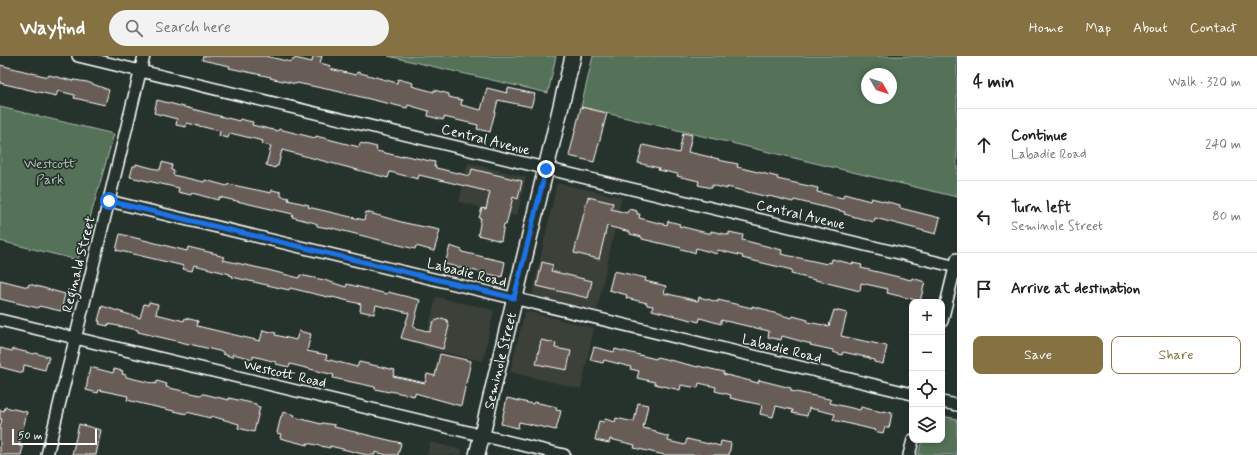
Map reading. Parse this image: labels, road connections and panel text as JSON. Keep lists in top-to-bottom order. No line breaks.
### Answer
{"streets":{"street":["Central Avenue","Reginald Street","Labadie Road","Seminole Street","Westcott Road"]},"crossings":[["Central Avenue","Reginald Street"],["Central Avenue","Seminole Street"],["Reginald Street","Labadie Road"],["Reginald Street","Westcott Road"],["Labadie Road","Seminole Street"],["Seminole Street","Westcott Road"]],"parks":["Westcott Park"],"scale_bar":"50 m","north":"bottom right","page":{"header":"Wayfind","search":"Search here","nav":["Home","Map","About","Contact"],"heading":["4 min","Walk · 320 m"],"list":[["Continue","Labadie Road","240 m"],["Turn left","Seminole Street","80 m"],"Arrive at destination"],"map_buttons":["+","−"],"buttons":["Save","Share"],"scale":"50 m"}}
